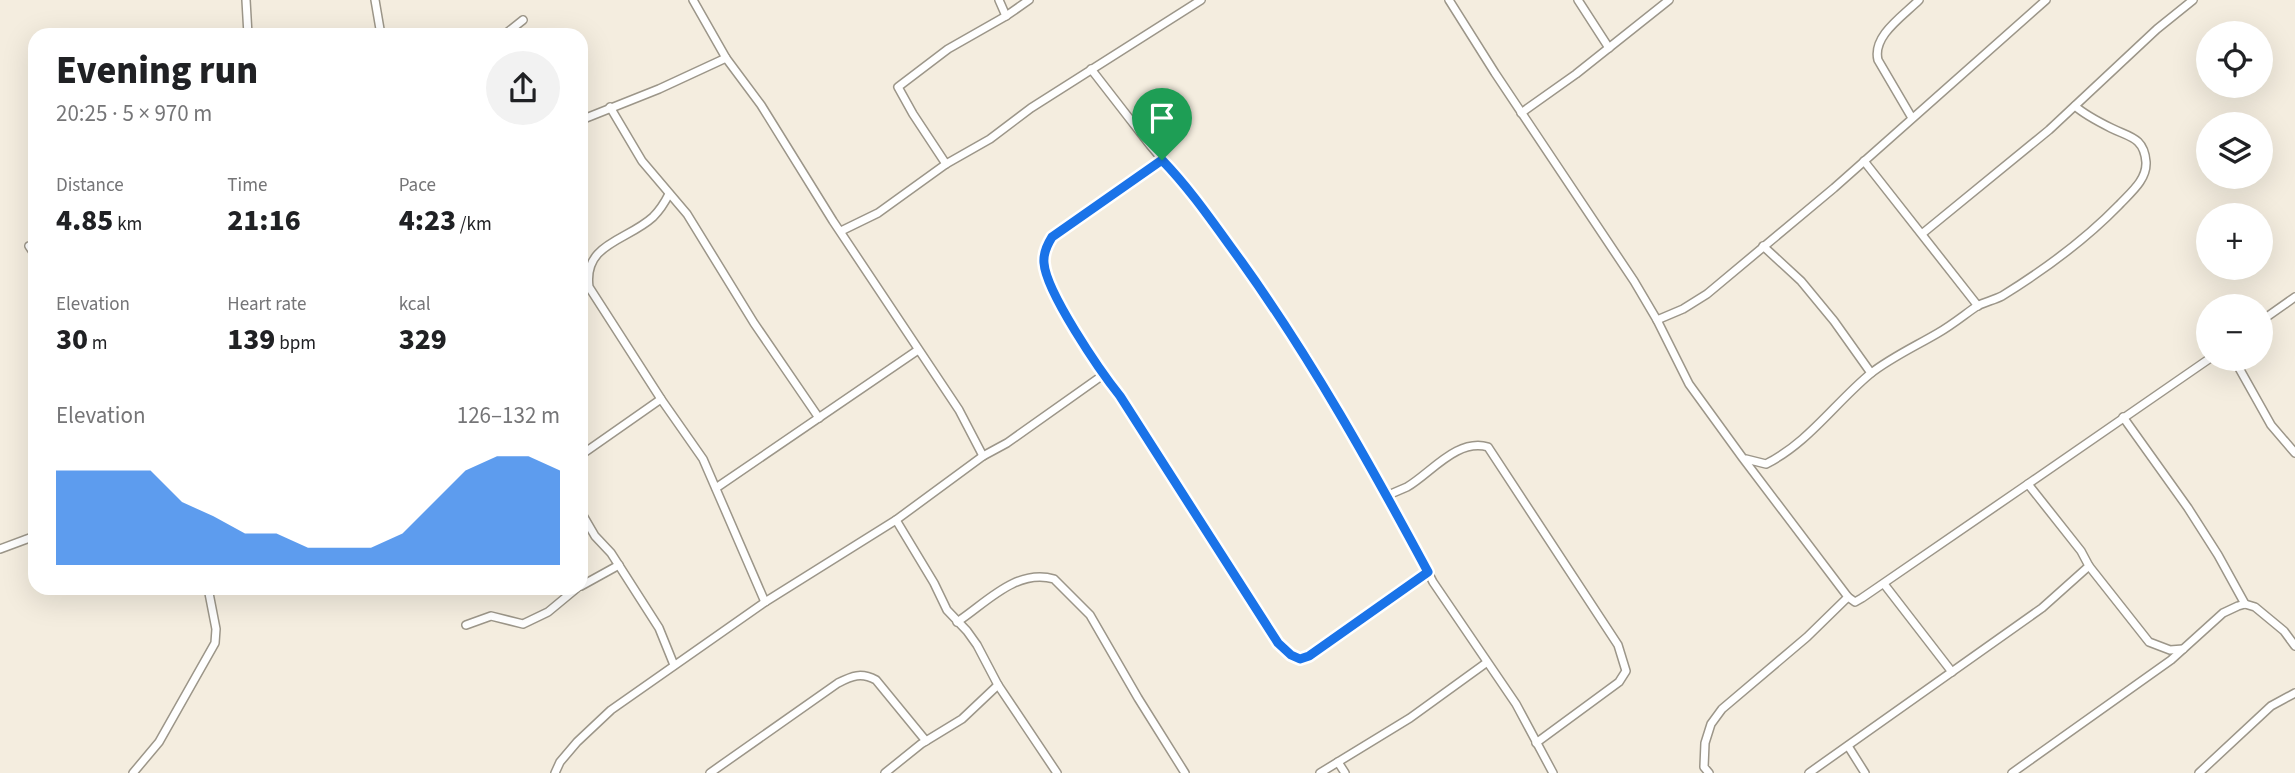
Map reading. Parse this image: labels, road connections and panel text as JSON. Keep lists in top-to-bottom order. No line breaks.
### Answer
{"page":{"map_buttons":["+","−"],"heading":["Evening run","20:25 · 5 × 970 m"],"stats":[["Distance","4.85 km"],["Time","21:16"],["Pace","4:23 /km"],["Elevation","30 m"],["Heart rate","139 bpm"],["kcal","329"]],"chart":["Elevation","126–132 m"]}}
